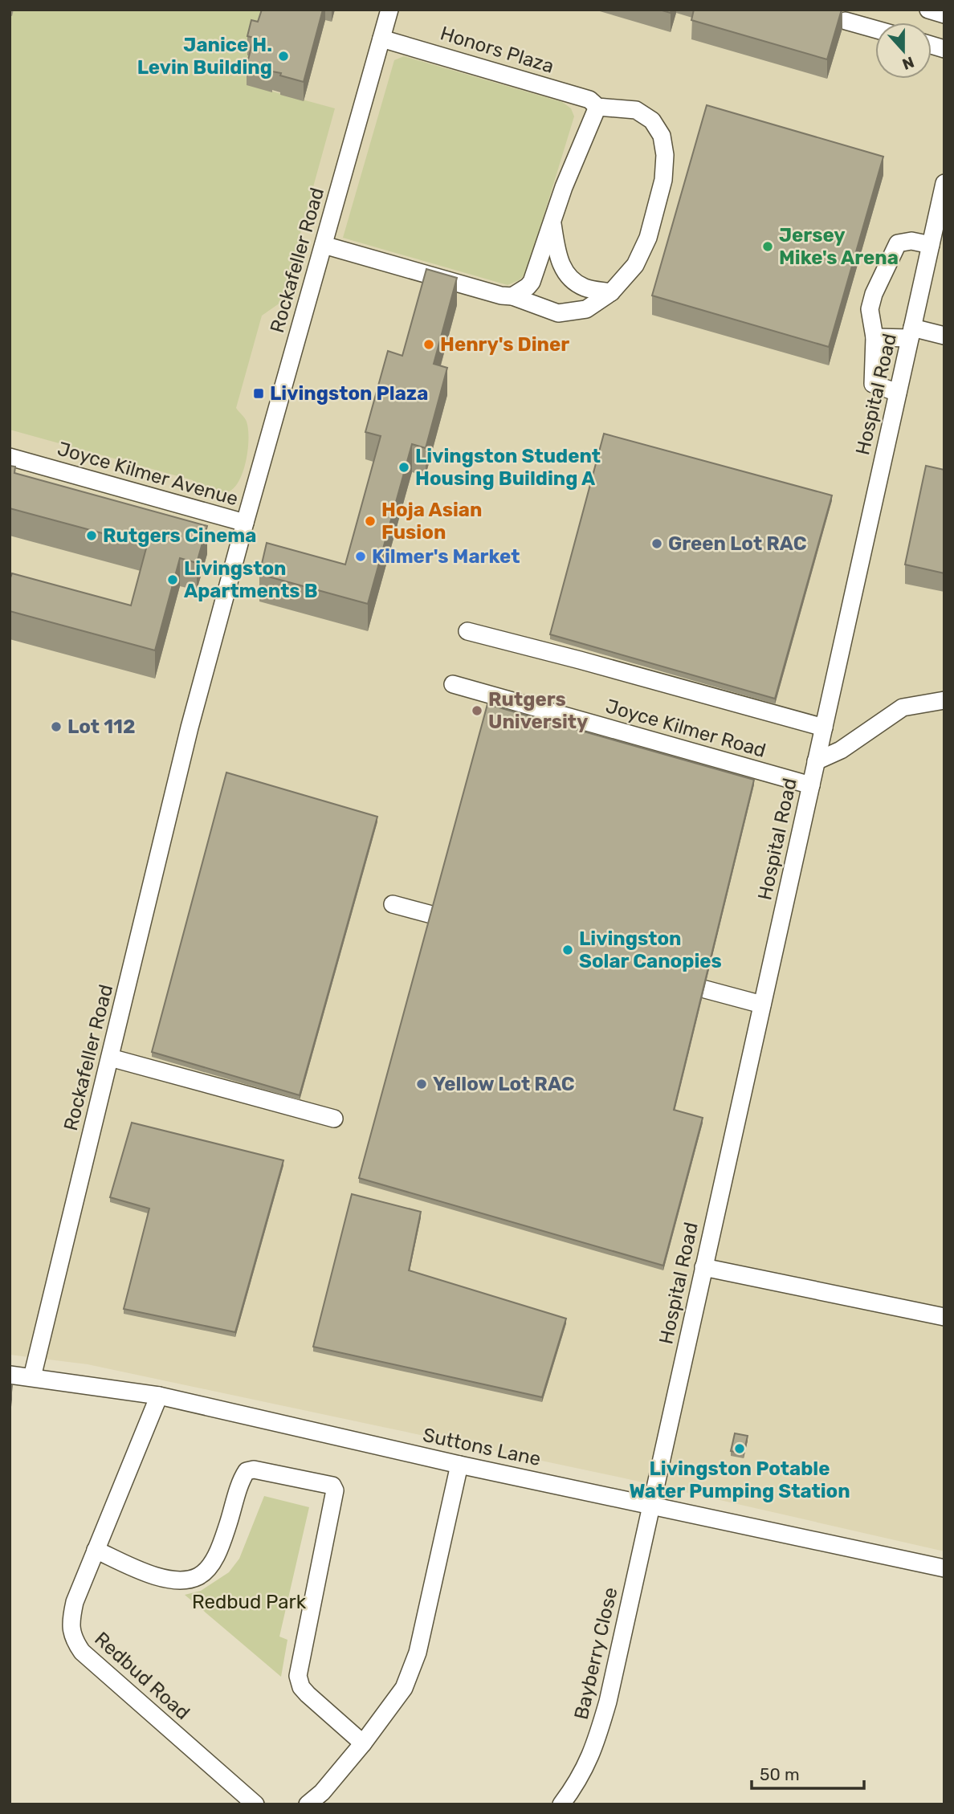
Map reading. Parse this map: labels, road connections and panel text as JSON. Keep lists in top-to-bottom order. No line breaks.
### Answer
{"streets":{"street":["Honors Plaza","Rockafeller Road","Hospital Road","Joyce Kilmer Avenue","Joyce Kilmer Road","Suttons Lane","Bayberry Close","Redbud Road"]},"crossings":[["Honors Plaza","Rockafeller Road"],["Rockafeller Road","Joyce Kilmer Avenue"],["Rockafeller Road","Suttons Lane"],["Hospital Road","Joyce Kilmer Road"],["Hospital Road","Suttons Lane"],["Hospital Road","Bayberry Close"],["Suttons Lane","Bayberry Close"],["Suttons Lane","Redbud Road"]],"parks":["Redbud Park"],"places":{"other":["Janice H. Levin Building","Jersey Mike's Arena","Henry's Diner","Livingston Student Housing Building A","Hoja Asian Fusion","Rutgers Cinema","Green Lot RAC","Kilmer's Market","Livingston Apartments B","Rutgers University","Lot 112","Livingston Solar Canopies","Yellow Lot RAC","Livingston Potable Water Pumping Station"],"transit":["Livingston Plaza"]},"scale_bar":"50 m","north":"bottom"}
